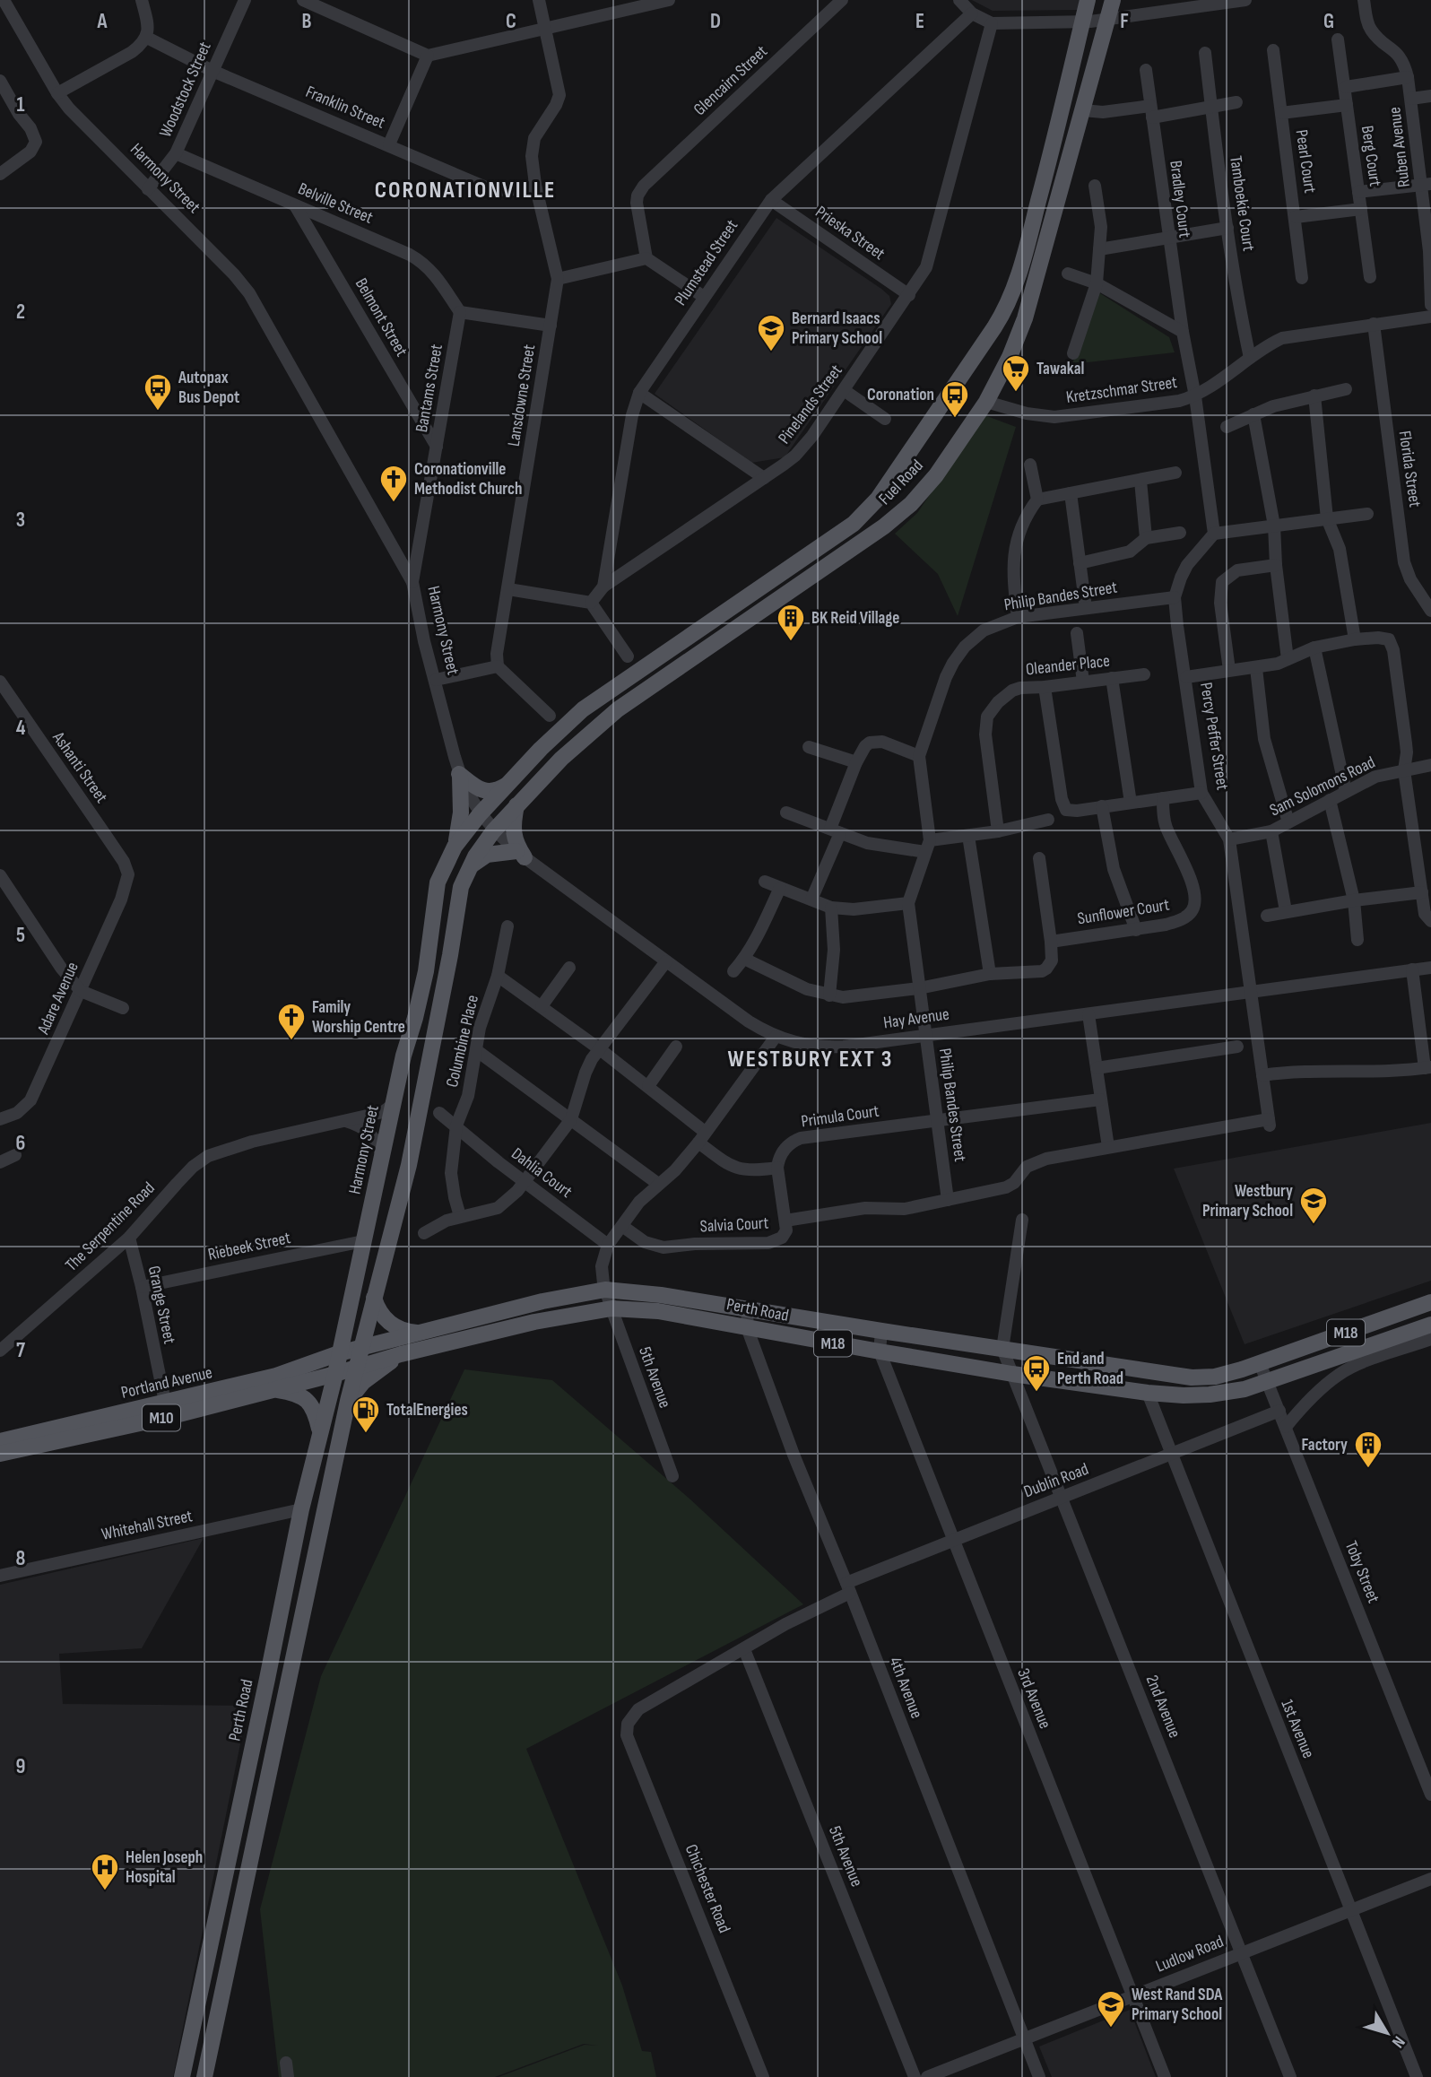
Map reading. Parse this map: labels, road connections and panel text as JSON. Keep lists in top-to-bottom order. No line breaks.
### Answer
{"streets":{"main road":["Harmony Street","Fuel Road","Perth Road","M18","Portland Avenue","M10"],"street":["Glencairn Street","Woodstock Street","Franklin Street","Ruben Avenue","Berg Court","Pearl Court","Bradley Court","Belville Street","Tamboekie Court","Prieska Street","Plumstead Street","Belmont Street","Bantams Street","Kretzschmar Street","Lansdowne Street","Pinelands Street","Florida Street","Philip Bandes Street","Oleander Place","Percy Peffer Street","Ashanti Street","Sam Solomons Road","Sunflower Court","Adare Avenue","Hay Avenue","Columbine Place","Primula Court","Dahlia Court","Salvia Court","The Serpentine Road","Riebeek Street","Grange Street","5th Avenue","Dublin Road","Whitehall Street","Toby Street","4th Avenue","3rd Avenue","2nd Avenue","1st Avenue","Chichester Road","Ludlow Road"]},"crossings":[["Woodstock Street","Franklin Street"],["Woodstock Street","Harmony Street"],["Woodstock Street","Belville Street"],["Harmony Street","Bantams Street"],["Harmony Street","Fuel Road"],["Harmony Street","Hay Avenue"],["Harmony Street","The Serpentine Road"],["Harmony Street","Riebeek Street"],["Harmony Street","Perth Road"],["Harmony Street","Portland Avenue"],["Bradley Court","Kretzschmar Street"],["Belville Street","Belmont Street"],["Belville Street","Bantams Street"],["Tamboekie Court","Kretzschmar Street"],["Prieska Street","Plumstead Street"],["Prieska Street","Pinelands Street"],["Plumstead Street","Pinelands Street"],["Belmont Street","Bantams Street"],["Kretzschmar Street","Florida Street"],["Kretzschmar Street","Fuel Road"],["Fuel Road","Hay Avenue"],["Philip Bandes Street","Percy Peffer Street"],["Philip Bandes Street","Hay Avenue"],["Philip Bandes Street","Primula Court"],["Percy Peffer Street","Sam Solomons Road"],["Percy Peffer Street","Hay Avenue"],["Ashanti Street","Adare Avenue"],["Columbine Place","Dahlia Court"],["Primula Court","Salvia Court"],["Dahlia Court","5th Avenue"],["The Serpentine Road","Grange Street"],["Riebeek Street","Grange Street"],["Grange Street","Portland Avenue"],["Perth Road","M18"],["Perth Road","5th Avenue"],["Perth Road","Portland Avenue"],["Perth Road","Whitehall Street"],["Perth Road","Toby Street"],["Perth Road","4th Avenue"],["Perth Road","3rd Avenue"],["Perth Road","2nd Avenue"],["Perth Road","1st Avenue"],["M18","Toby Street"],["5th Avenue","Dublin Road"],["Dublin Road","Toby Street"],["Dublin Road","4th Avenue"],["Dublin Road","3rd Avenue"],["Dublin Road","2nd Avenue"],["Dublin Road","1st Avenue"],["Dublin Road","Chichester Road"],["4th Avenue","Ludlow Road"],["3rd Avenue","Ludlow Road"],["2nd Avenue","Ludlow Road"],["1st Avenue","Ludlow Road"]],"districts":["CORONATIONVILLE","WESTBURY EXT 3"],"places":{"school or university":["Bernard Isaacs Primary School","Westbury Primary School","West Rand SDA Primary School"],"supermarket":["Tawakal"],"bus stop":["Autopax Bus Depot","Coronation","End and Perth Road"],"church":["Coronationville Methodist Church","Family Worship Centre"],"building":["BK Reid Village","Factory"],"fuel station":["TotalEnergies"],"hospital":["Helen Joseph Hospital"]},"north":"bottom right","grid":{"columns":["A","B","C","D","E","F","G"],"rows":["1","2","3","4","5","6","7","8","9"]}}
